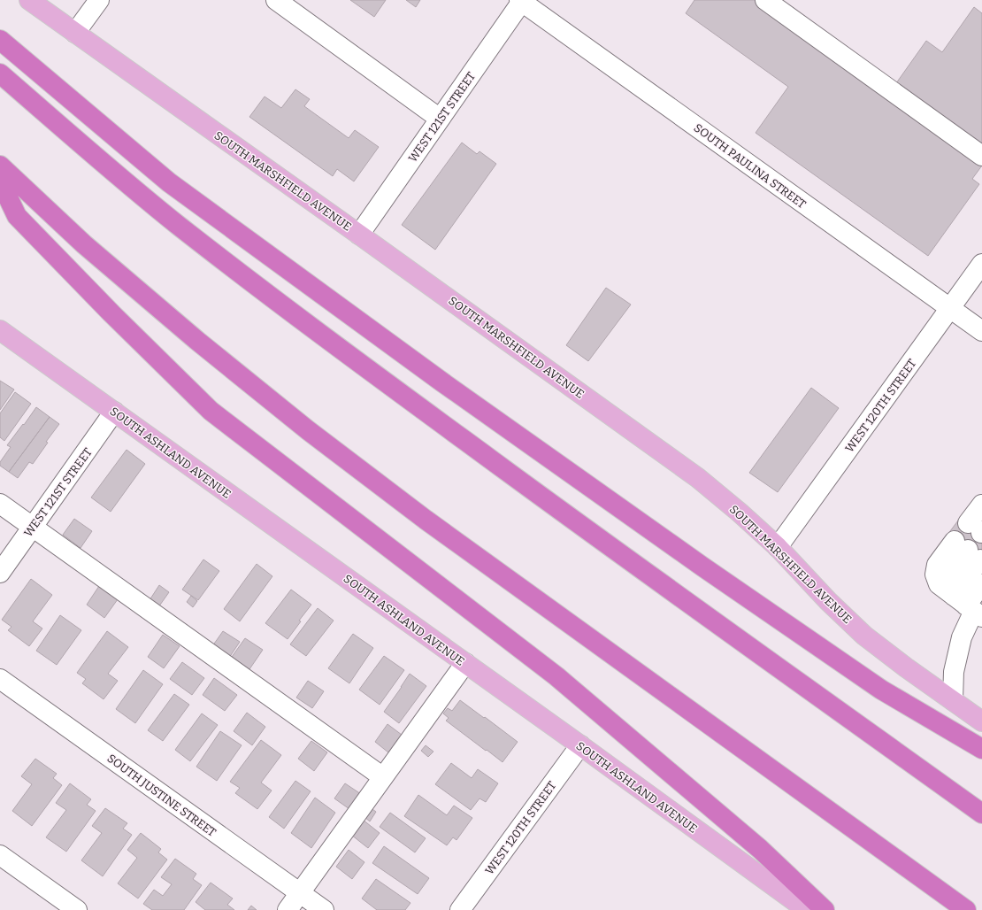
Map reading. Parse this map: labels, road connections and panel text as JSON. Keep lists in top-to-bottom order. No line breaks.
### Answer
{"streets":{"main road":["SOUTH MARSHFIELD AVENUE","SOUTH ASHLAND AVENUE"],"street":["WEST 121ST STREET","SOUTH PAULINA STREET","WEST 120TH STREET","SOUTH JUSTINE STREET"]},"crossings":[["WEST 121ST STREET","SOUTH PAULINA STREET"],["WEST 121ST STREET","SOUTH MARSHFIELD AVENUE"],["WEST 121ST STREET","SOUTH ASHLAND AVENUE"],["SOUTH PAULINA STREET","WEST 120TH STREET"],["SOUTH MARSHFIELD AVENUE","WEST 120TH STREET"],["WEST 120TH STREET","SOUTH ASHLAND AVENUE"]]}
